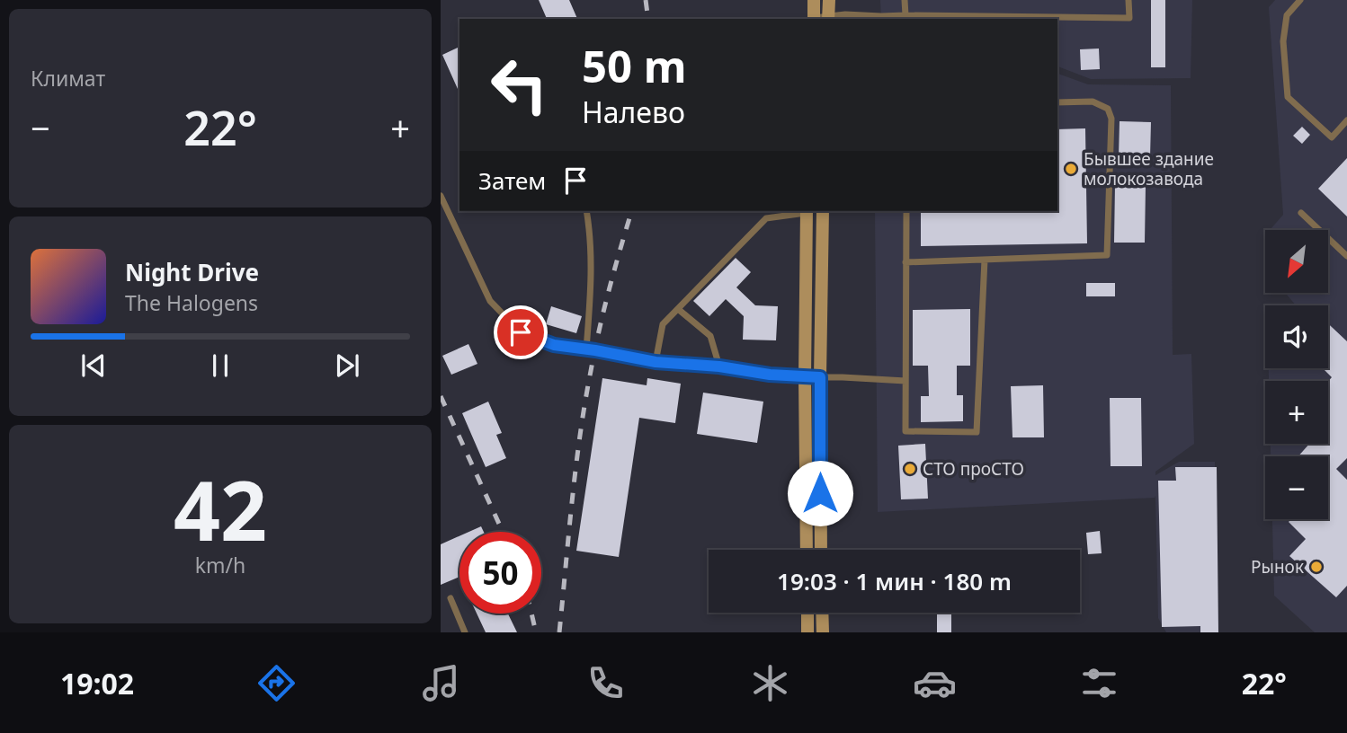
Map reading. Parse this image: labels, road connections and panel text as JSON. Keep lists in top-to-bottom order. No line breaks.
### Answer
{"places":["Бывшее здание молокозавода","СТО проСТО","Рынок"],"north":"bottom left","page":{"tile":["Климат",["42","km/h"]],"turn":["50 m","Налево"],"heat":["−","22°","+"],"then":"Затем","map_buttons":["+","−"],"song":["Night Drive","The Halogens"],"limit":"50","trip":"19:03 · 1 мин · 180 m","tabs":["19:02","22°"]}}
